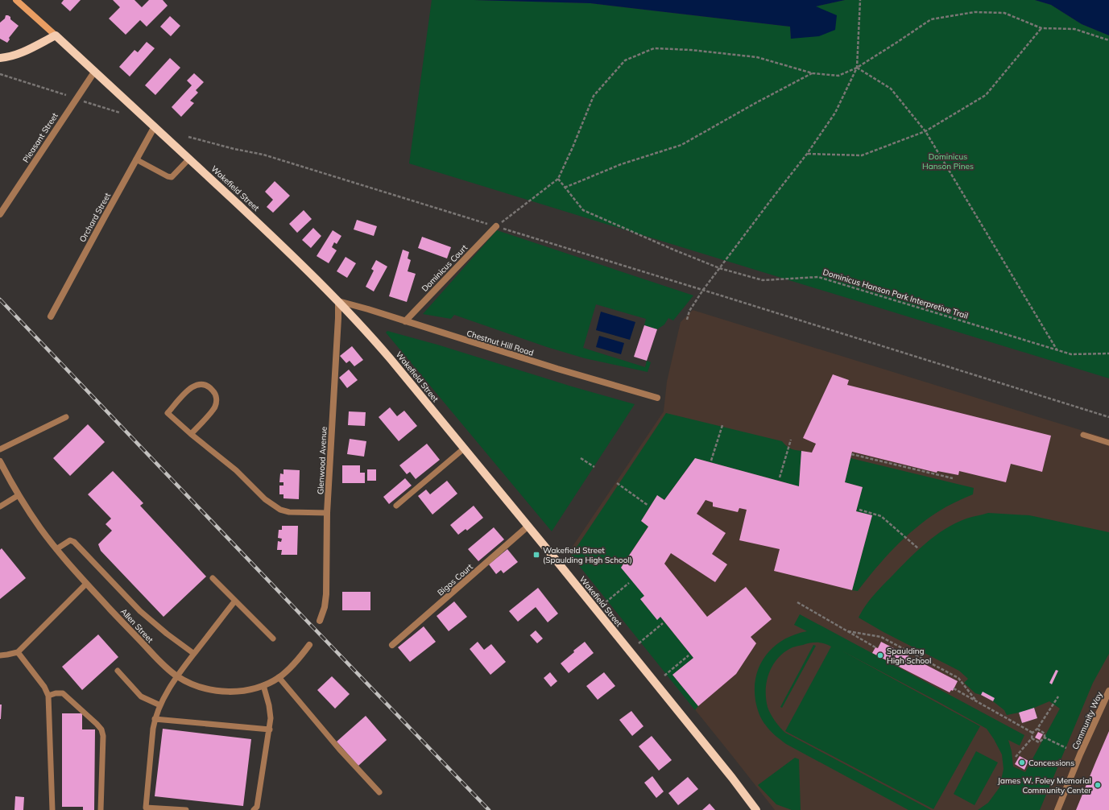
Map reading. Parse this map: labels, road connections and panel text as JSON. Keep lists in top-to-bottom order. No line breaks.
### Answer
{"streets":{"main road":["Wakefield Street"],"street":["Pleasant Street","Orchard Street","Dominicus Court","Chestnut Hill Road","Glenwood Avenue","Bigos Court","Allen Street","Community Way"],"path":["Dominicus Hanson Park Interpretive Trail"]},"crossings":[["Pleasant Street","Wakefield Street"],["Wakefield Street","Orchard Street"],["Wakefield Street","Chestnut Hill Road"],["Wakefield Street","Glenwood Avenue"],["Wakefield Street","Bigos Court"],["Dominicus Court","Chestnut Hill Road"],["Chestnut Hill Road","Glenwood Avenue"]],"parks":["Dominicus Hanson Pines"],"places":{"transit":["Wakefield Street (Spaulding High School)"],"other":["Spaulding High School","Concessions","James W. Foley Memorial Community Center"]}}
